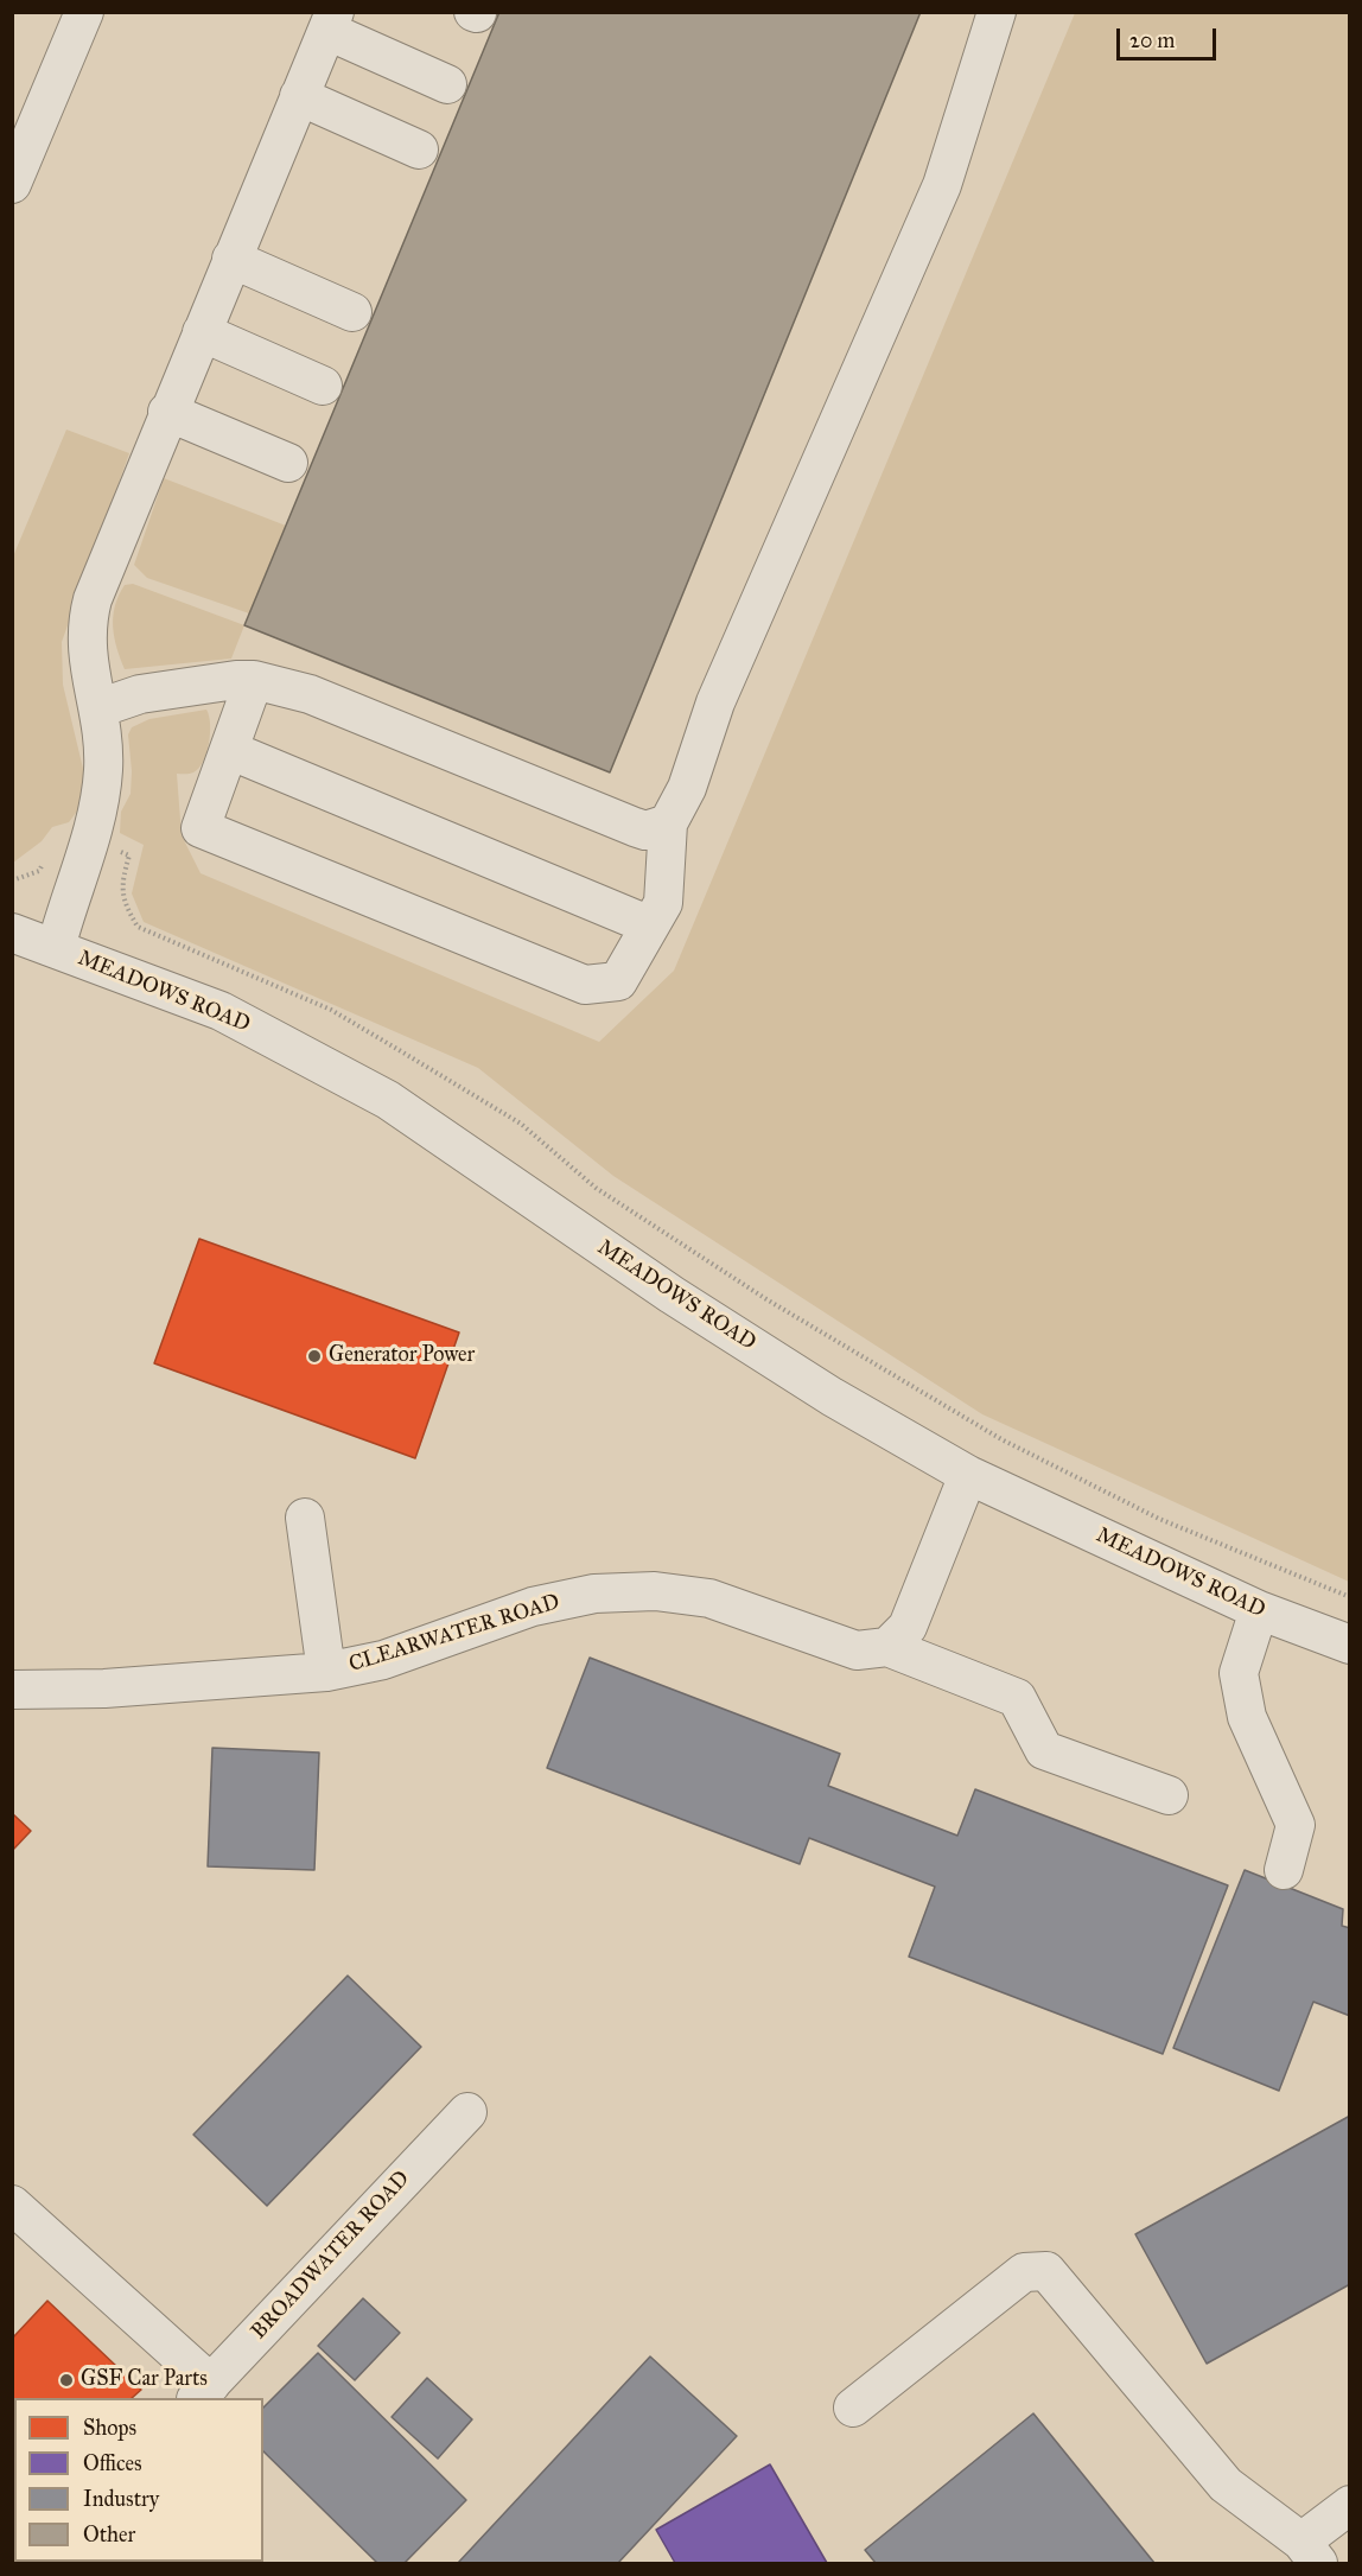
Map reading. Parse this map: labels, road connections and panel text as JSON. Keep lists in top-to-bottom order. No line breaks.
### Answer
{"streets":{"street":["MEADOWS ROAD","CLEARWATER ROAD","BROADWATER ROAD"]},"places":["Generator Power","GSF Car Parts"],"legend":["Shops","Offices","Industry","Other"],"scale_bar":"20 m"}
